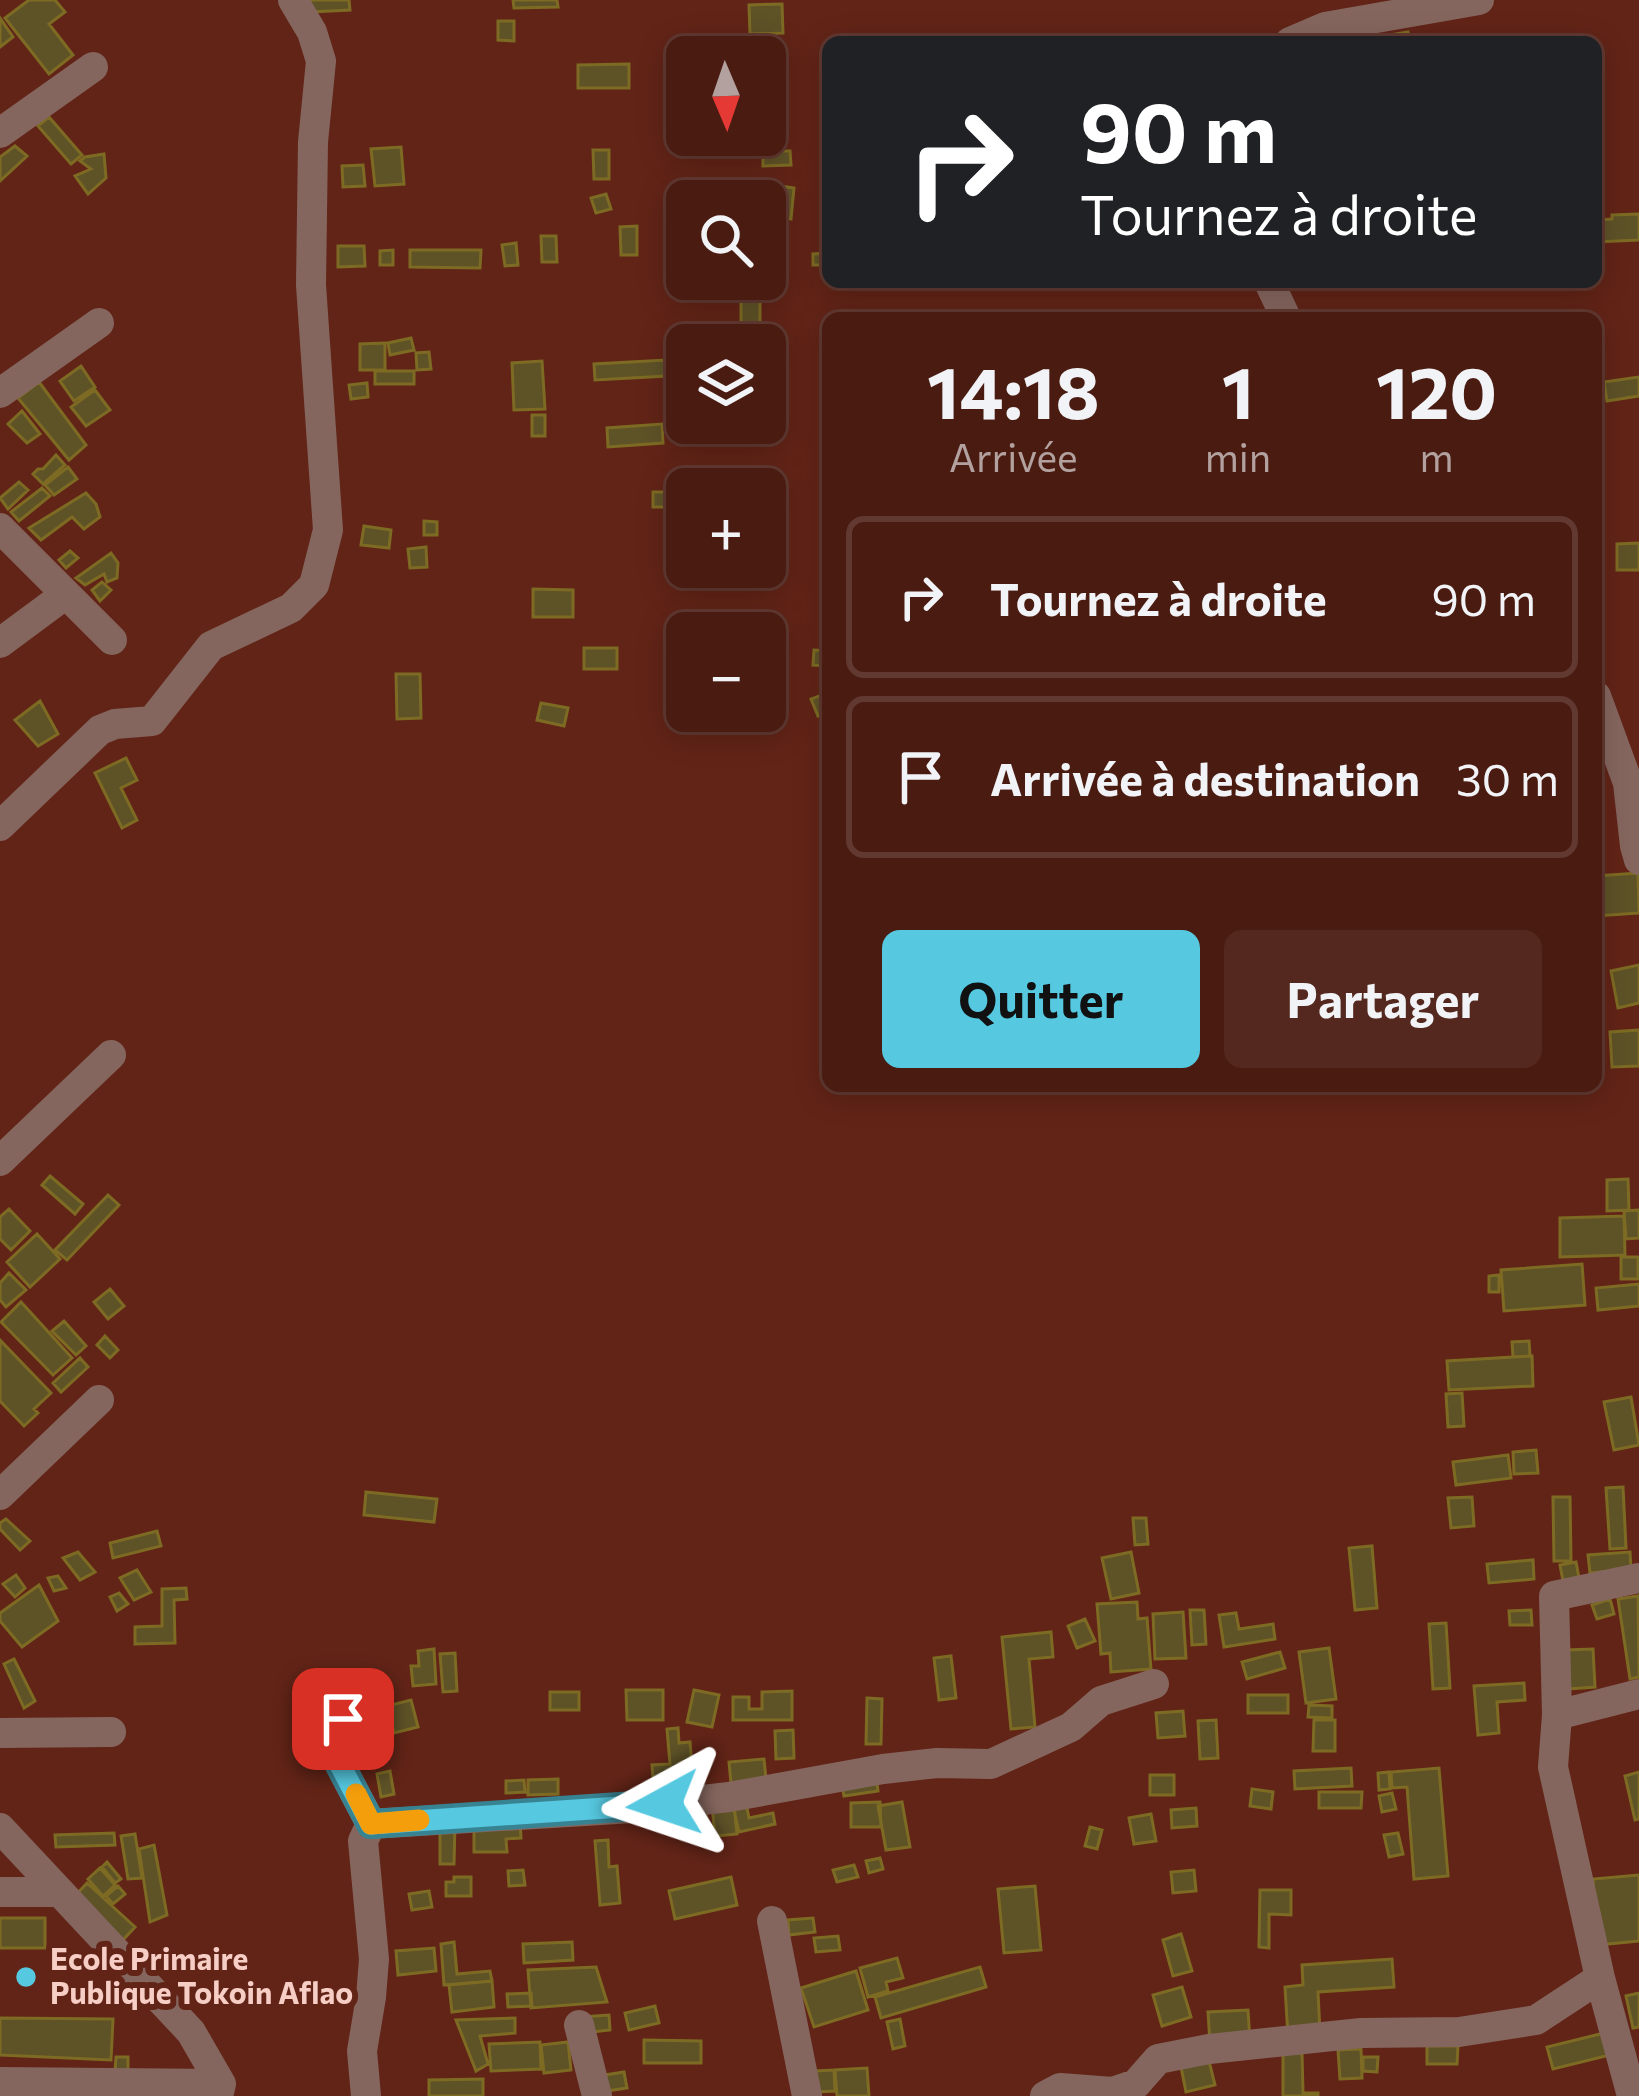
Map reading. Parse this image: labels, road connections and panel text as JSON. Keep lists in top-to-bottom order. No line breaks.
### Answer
{"places":["Ecole Primaire Publique Tokoin Aflao"],"north":"bottom","page":{"map_buttons":["+","−"],"turn":["90 m","Tournez à droite"],"eta":["14:18","Arrivée","1","min","120","m"],"list":[{"name":"Tournez à droite","value":"90 m"},{"name":"Arrivée à destination","value":"30 m"}],"buttons":["Quitter","Partager"]}}
